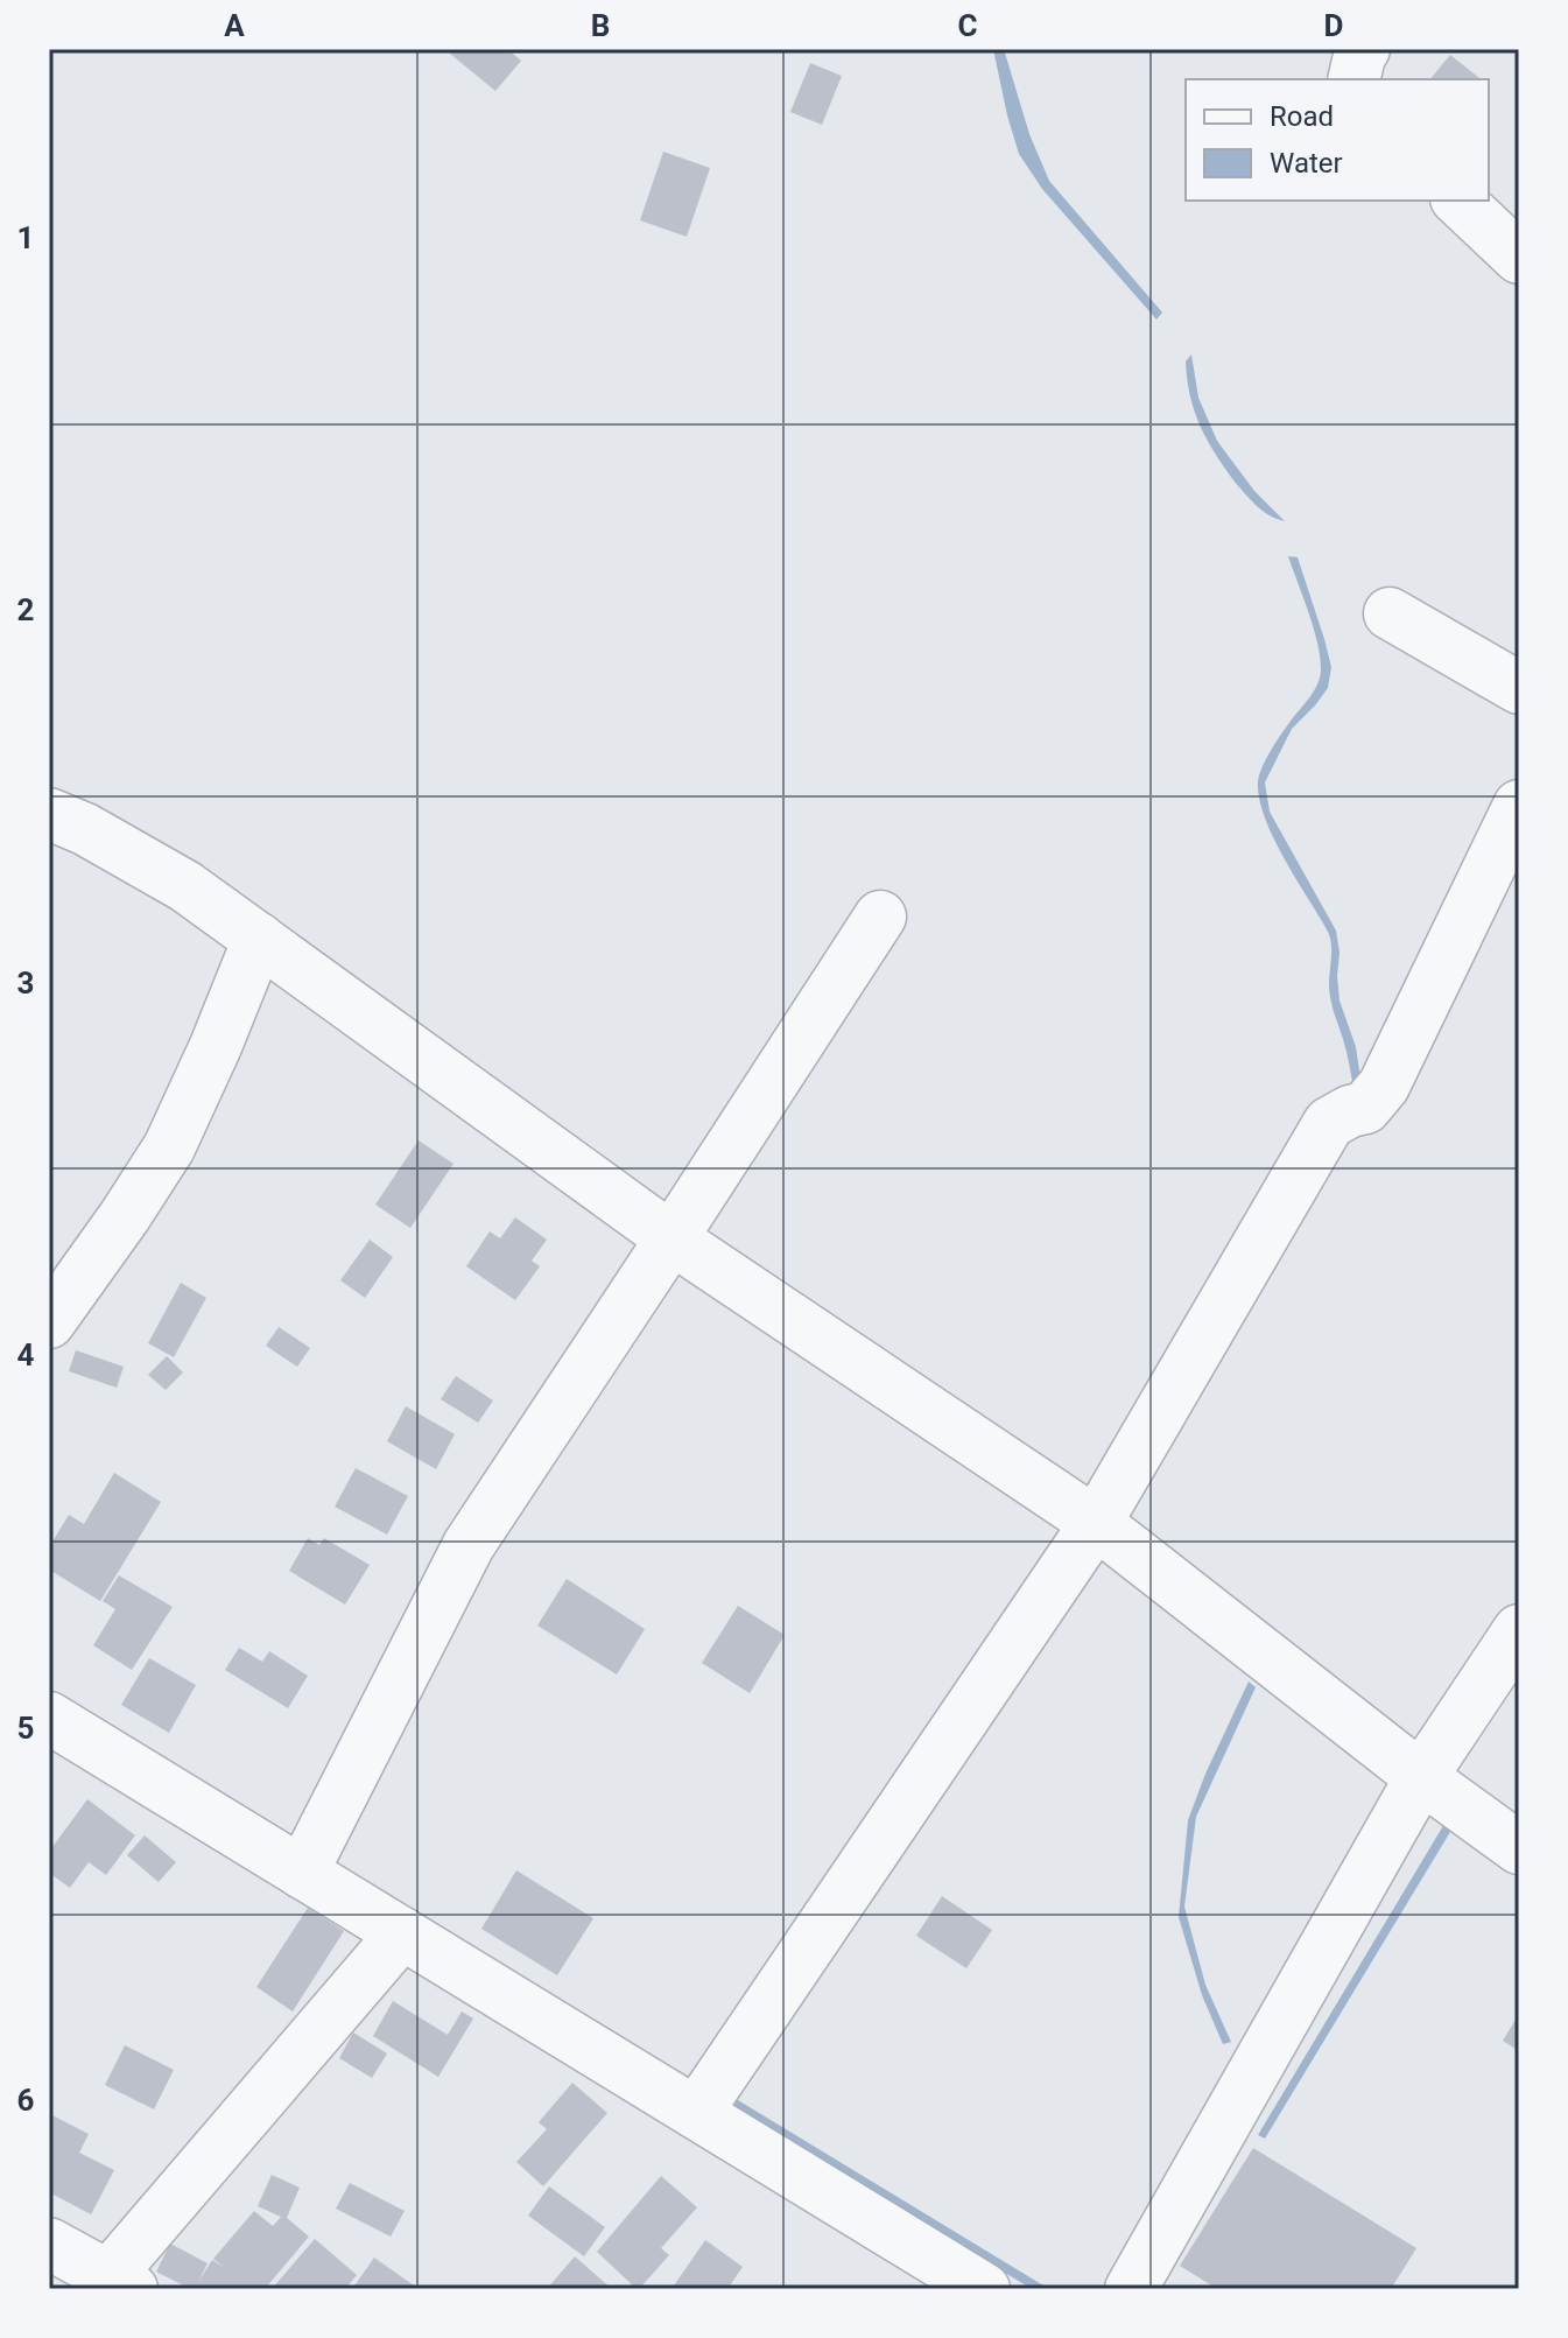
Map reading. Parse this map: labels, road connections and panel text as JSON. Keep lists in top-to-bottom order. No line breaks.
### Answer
{"legend":["Road","Water"],"grid":{"columns":["A","B","C","D"],"rows":["1","2","3","4","5","6"]}}
